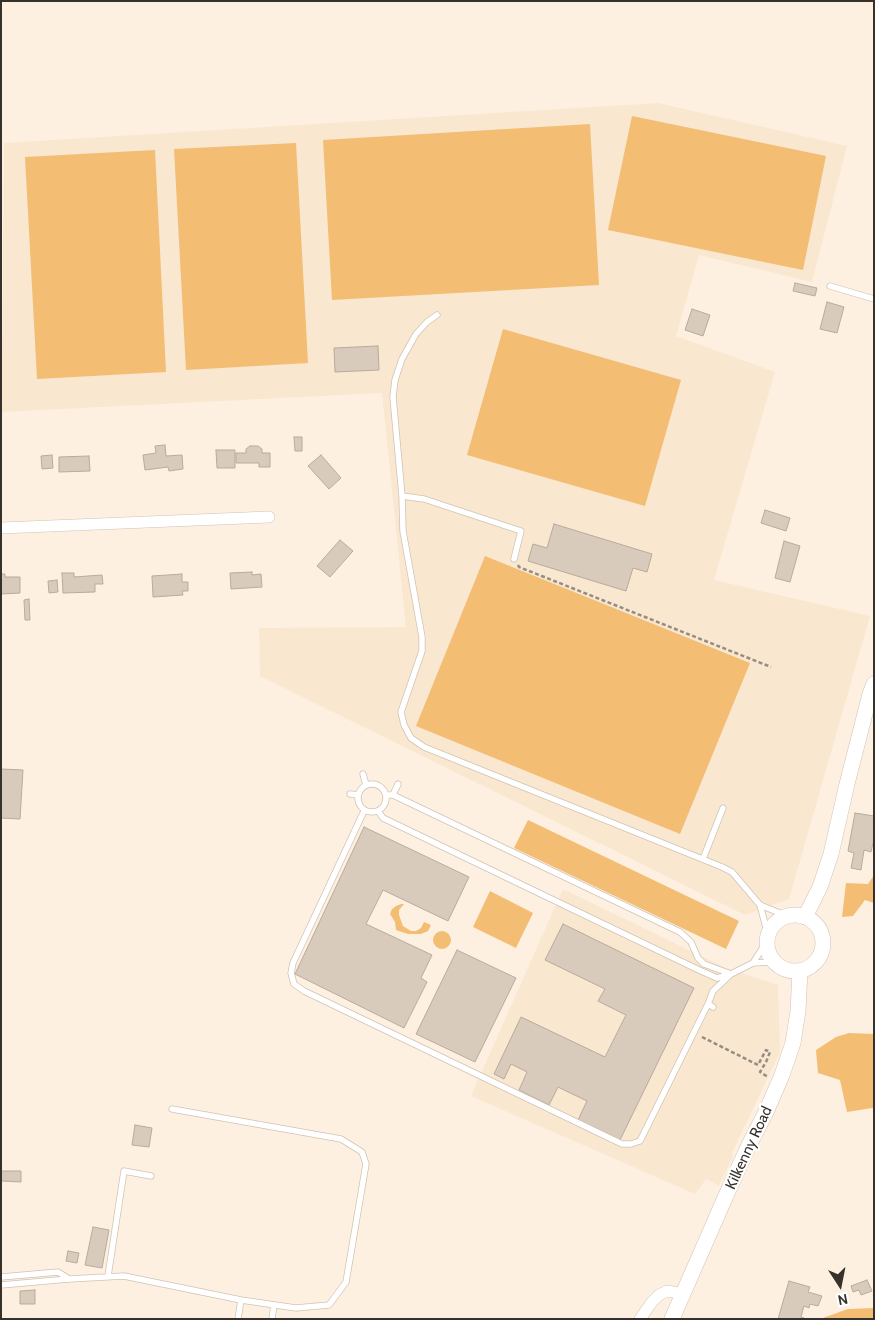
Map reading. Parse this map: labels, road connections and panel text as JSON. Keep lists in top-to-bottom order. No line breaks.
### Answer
{"streets":{"main road":["Kilkenny Road"]},"north":"bottom"}
